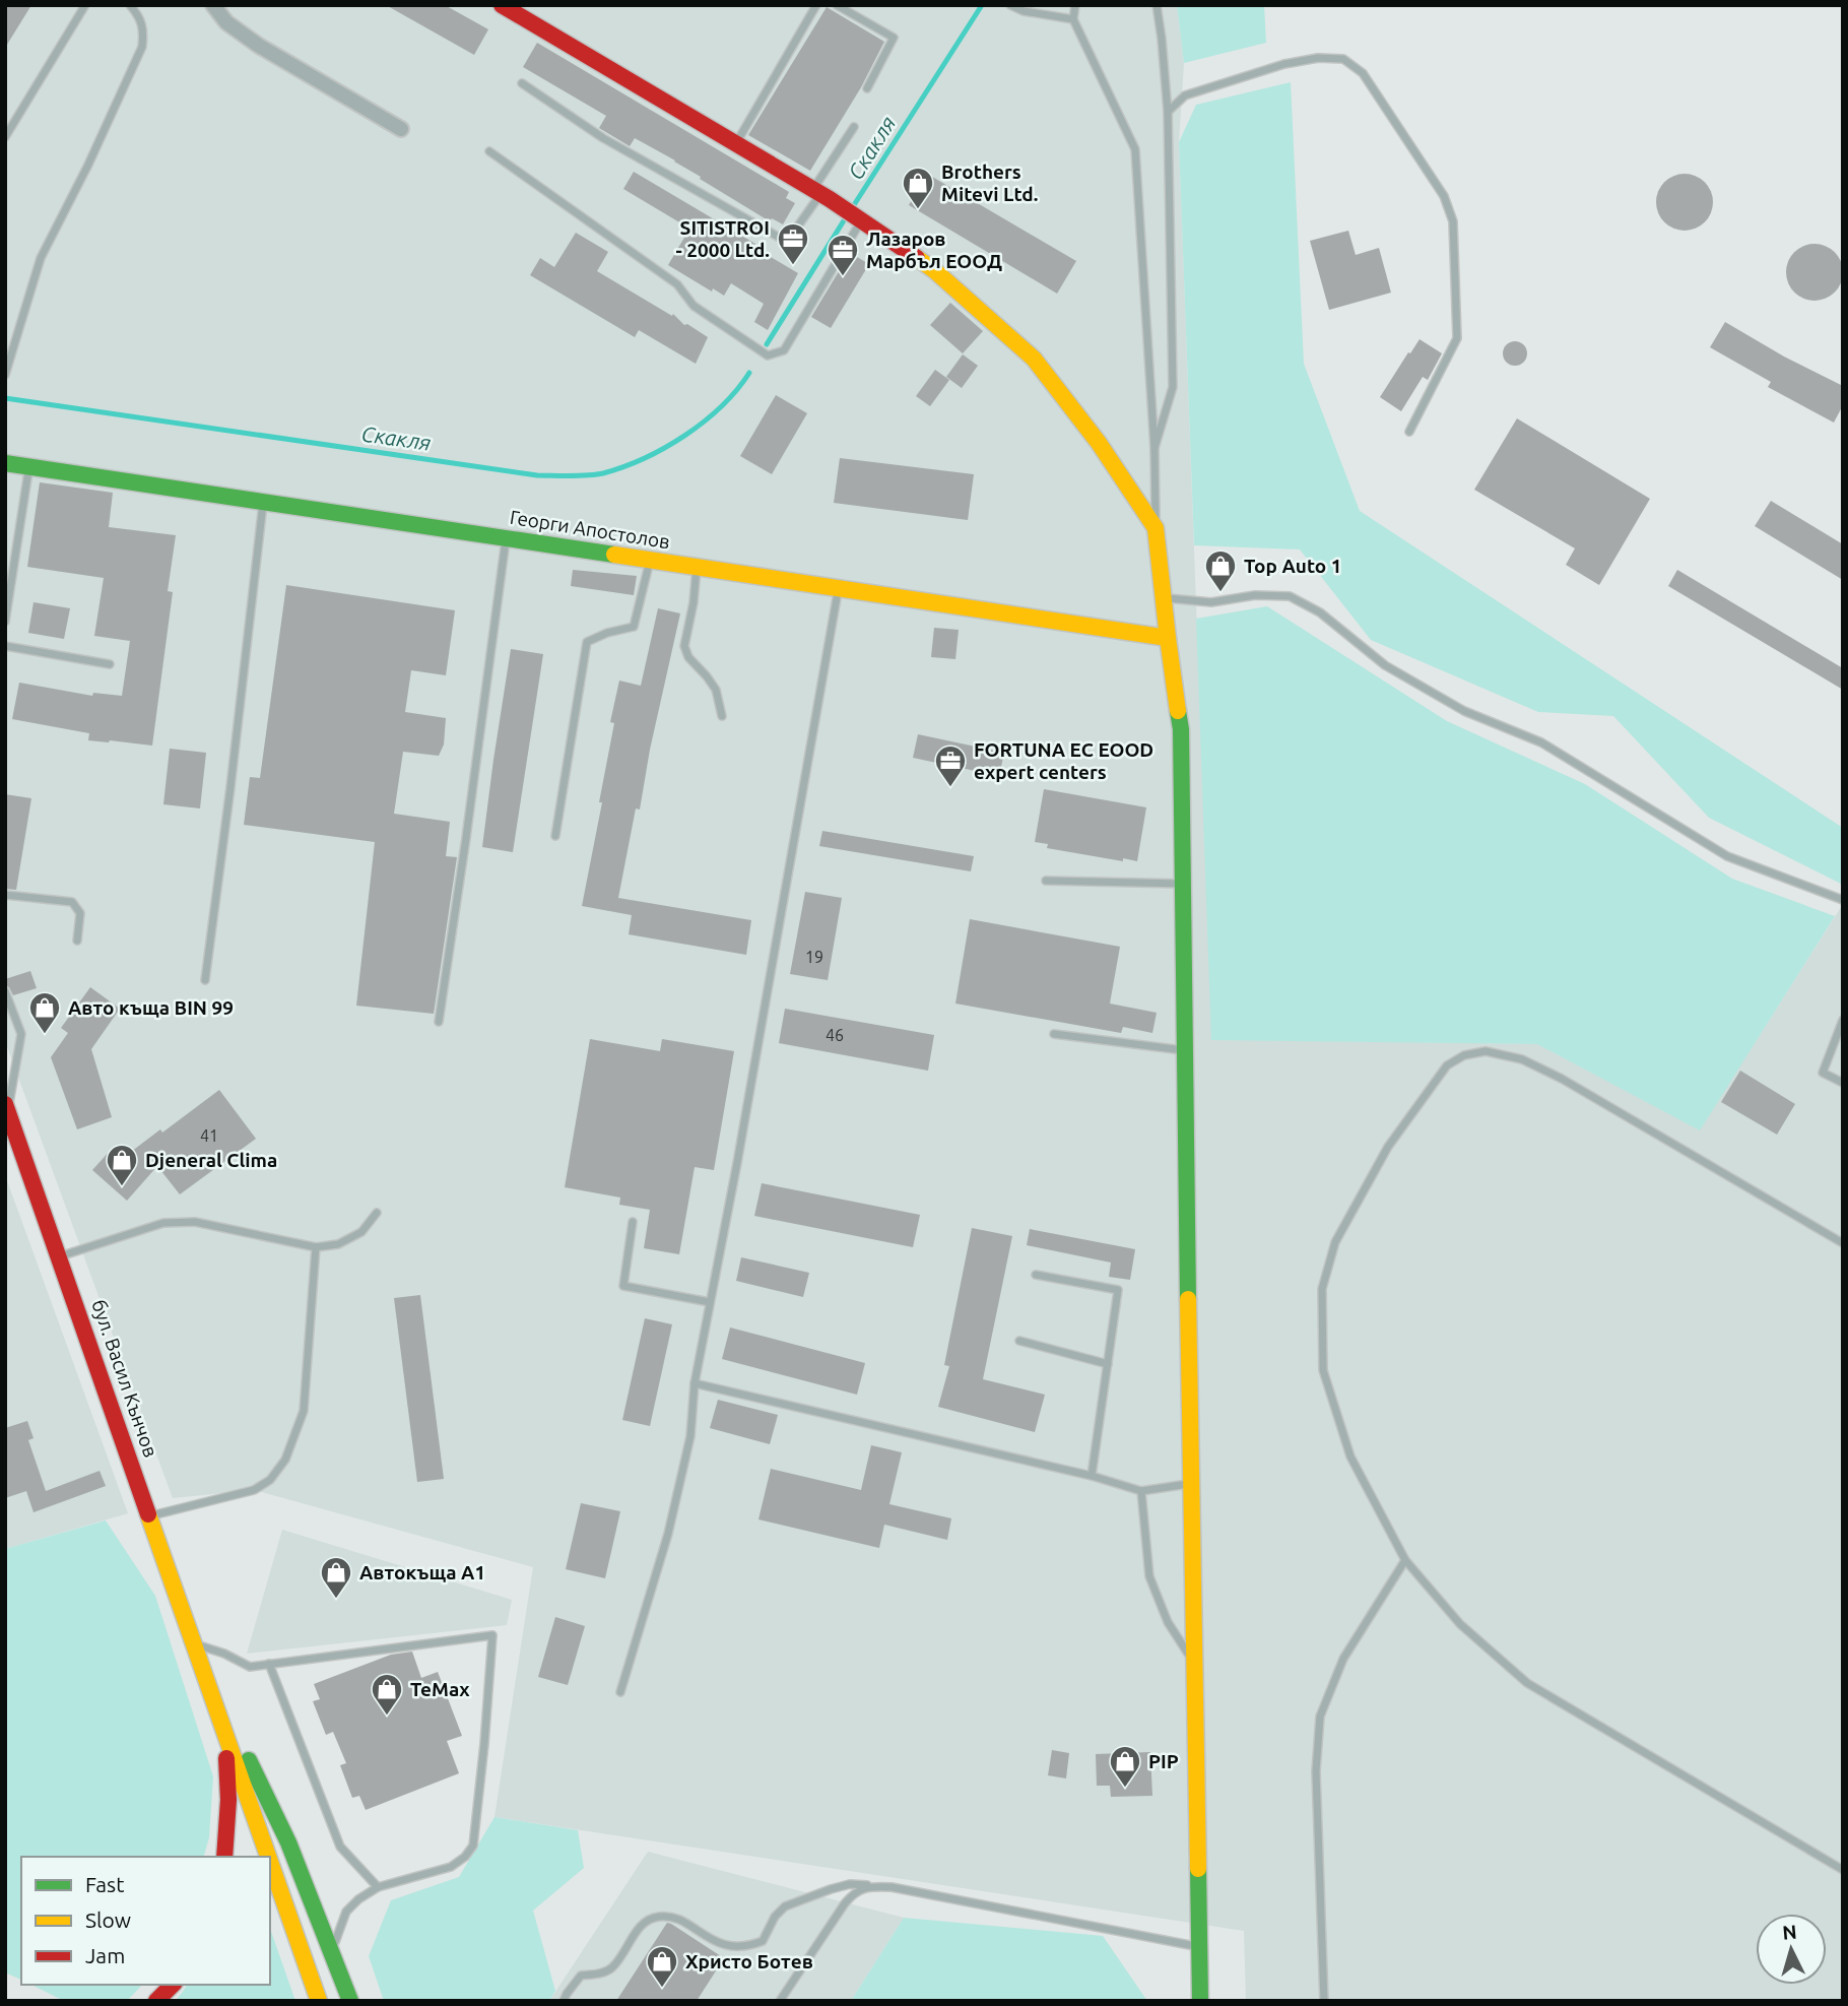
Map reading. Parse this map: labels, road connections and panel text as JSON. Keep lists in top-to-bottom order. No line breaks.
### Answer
{"streets":{"street":["Георги Апостолов","бул. Васил Кънчов"]},"water":["Скакля"],"places":{"shop":["Brothers Mitevi Ltd.","Top Auto 1","Авто къща BIN 99","Djeneral Clima","Автокъща А1","TeMax","PIP","Христо Ботев"],"office":["SITISTROI - 2000 Ltd.","Лазаров Марбъл ЕООД","FORTUNA EC EOOD expert centers"]},"house_numbers":["19","46","41"],"legend":["Fast","Slow","Jam"],"north":"top"}
